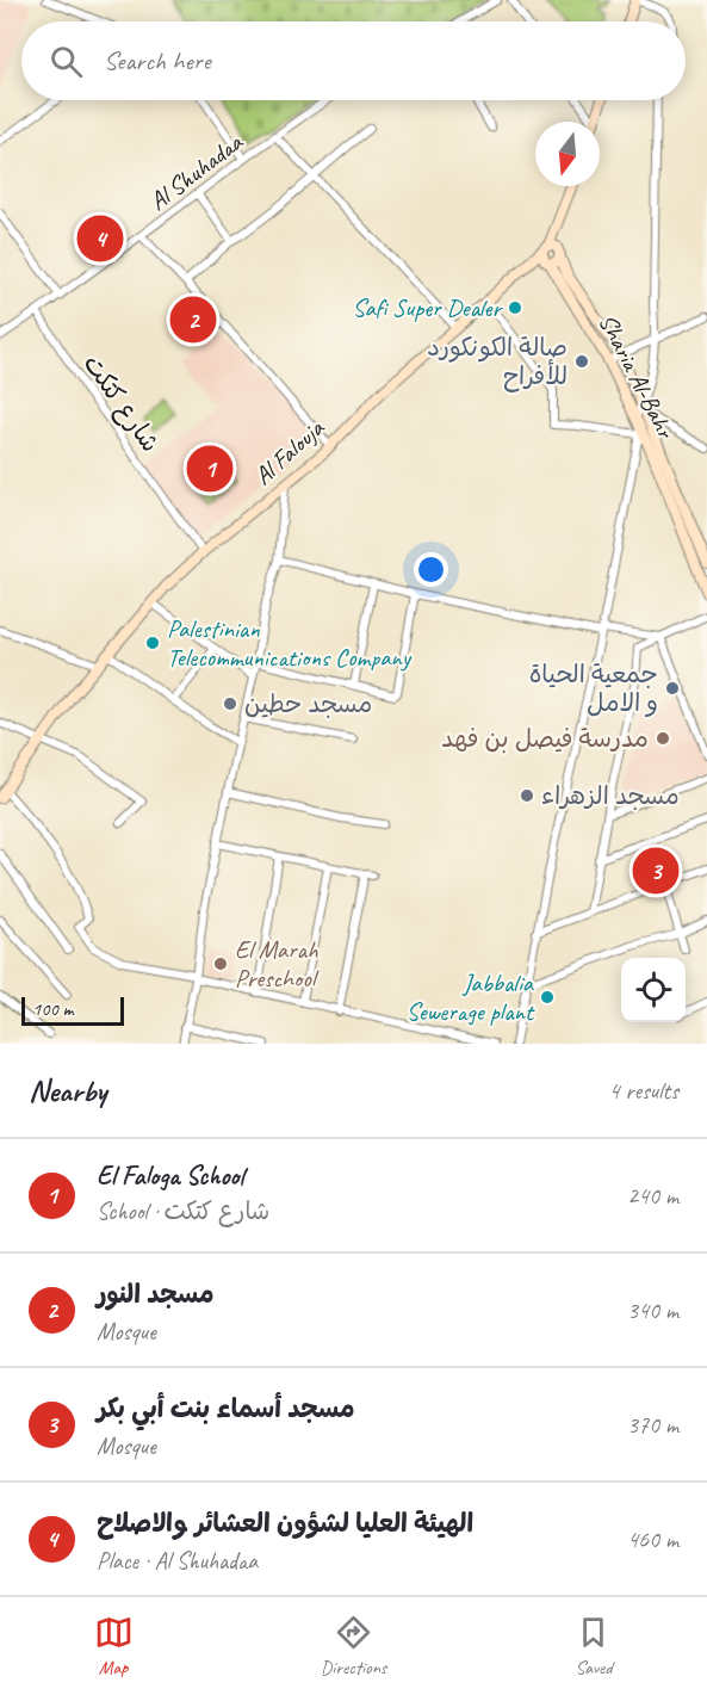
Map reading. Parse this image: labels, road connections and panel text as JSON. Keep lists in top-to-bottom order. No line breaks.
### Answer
{"streets":{"main road":["Sharia Al-Bahr","Al Falouja"],"street":["Al Shuhadaa","شارع كتكت"]},"crossings":[["Al Shuhadaa","شارع كتكت"],["شارع كتكت","Al Falouja"]],"places":["Safi Super Dealer","صالة الكونكورد للأفراح","Palestinian Telecommunications Company","جمعية الحياة و الامل","مسجد حطين","مدرسة فيصل بن فهد","مسجد الزهراء","El Marah Preschool","Jabbalia Sewerage plant"],"scale_bar":"100 m","north":"bottom","page":{"search":"Search here","pins":["4","2","1","3"],"scale":"100 m","heading":["Nearby","4 results"],"list":[{"mark":"1","name":"El Faloga School","note":"School · شارع كتكت","value":"240 m"},{"mark":"2","name":"مسجد النور","note":"Mosque","value":"340 m"},{"mark":"3","name":"مسجد أسماء بنت أبي بكر","note":"Mosque","value":"370 m"},{"mark":"4","name":"الهيئة العليا لشؤون العشائر والاصلاح","note":"Place · Al Shuhadaa","value":"460 m"}],"nav":["Map","Directions","Saved"]}}
